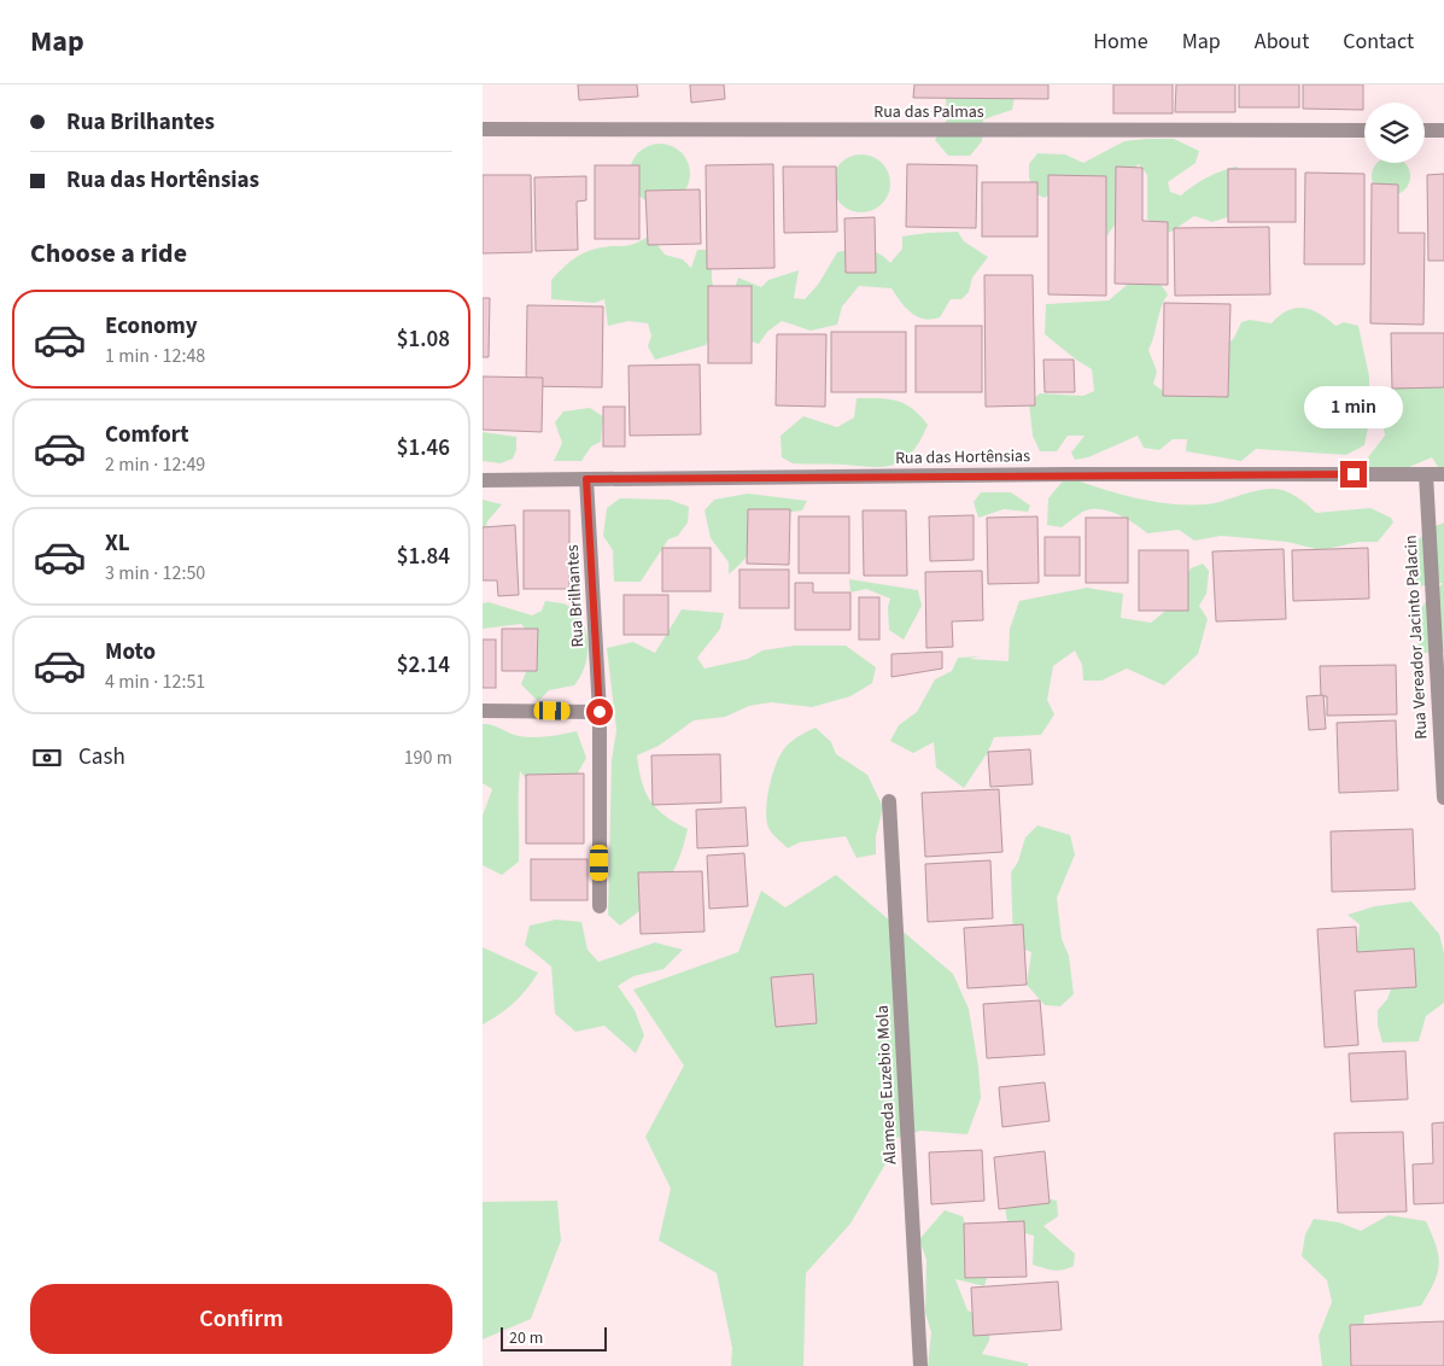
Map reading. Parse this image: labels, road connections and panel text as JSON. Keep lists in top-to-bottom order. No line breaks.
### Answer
{"streets":{"street":["Rua das Palmas","Rua das Hortênsias","Rua Brilhantes","Rua Vereador Jacinto Palacin","Alameda Euzebio Mola"]},"crossings":[["Rua das Hortênsias","Rua Brilhantes"],["Rua das Hortênsias","Rua Vereador Jacinto Palacin"]],"scale_bar":"20 m","page":{"header":"Map","nav":["Home","Map","About","Contact"],"banner":["Rua Brilhantes","Rua das Hortênsias"],"heading":"Choose a ride","list":[{"name":"Economy","note":"1 min · 12:48","value":"$1.08"},{"name":"Comfort","note":"2 min · 12:49","value":"$1.46"},{"name":"XL","note":"3 min · 12:50","value":"$1.84"},{"name":"Moto","note":"4 min · 12:51","value":"$2.14"}],"bubble":"1 min","pay":["Cash","190 m"],"buttons":"Confirm","scale":"20 m"}}
